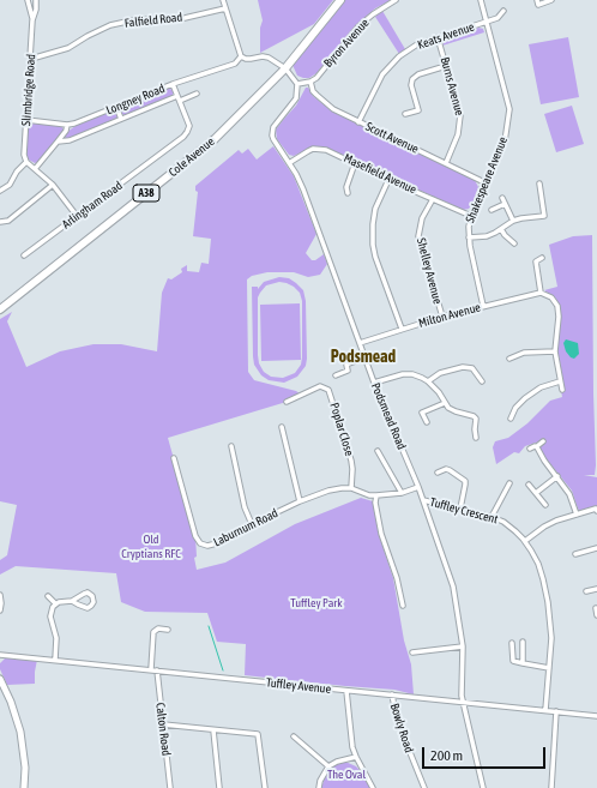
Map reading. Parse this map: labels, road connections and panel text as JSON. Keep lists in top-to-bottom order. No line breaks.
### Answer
{"streets":{"highway":["Cole Avenue","A38"],"street":["Falfield Road","Keats Avenue","Byron Avenue","Burns Avenue","Slimbridge Road","Longney Road","Scott Avenue","Masefield Avenue","Shakespeare Avenue","Arlingham Road","Shelley Avenue","Milton Avenue","Podsmead Road","Poplar Close","Tuffley Crescent","Laburnum Road","Tuffley Avenue","Bowly Road","Calton Road"]},"crossings":[["Falfield Road","Slimbridge Road"],["Keats Avenue","Burns Avenue"],["Keats Avenue","Scott Avenue"],["Keats Avenue","Shakespeare Avenue"],["Byron Avenue","Scott Avenue"],["Burns Avenue","Scott Avenue"],["Slimbridge Road","Longney Road"],["Longney Road","Arlingham Road"],["Scott Avenue","Shakespeare Avenue"],["Masefield Avenue","Shakespeare Avenue"],["Masefield Avenue","Shelley Avenue"],["Masefield Avenue","Podsmead Road"],["Shakespeare Avenue","Milton Avenue"],["Shelley Avenue","Milton Avenue"],["Milton Avenue","Podsmead Road"],["Podsmead Road","Tuffley Crescent"],["Podsmead Road","Tuffley Avenue"],["Poplar Close","Laburnum Road"],["Tuffley Crescent","Tuffley Avenue"],["Tuffley Avenue","Bowly Road"],["Tuffley Avenue","Calton Road"]],"districts":["Podsmead"],"parks":["Old Cryptians RFC","Tuffley Park","The Oval"],"scale_bar":"200 m"}
